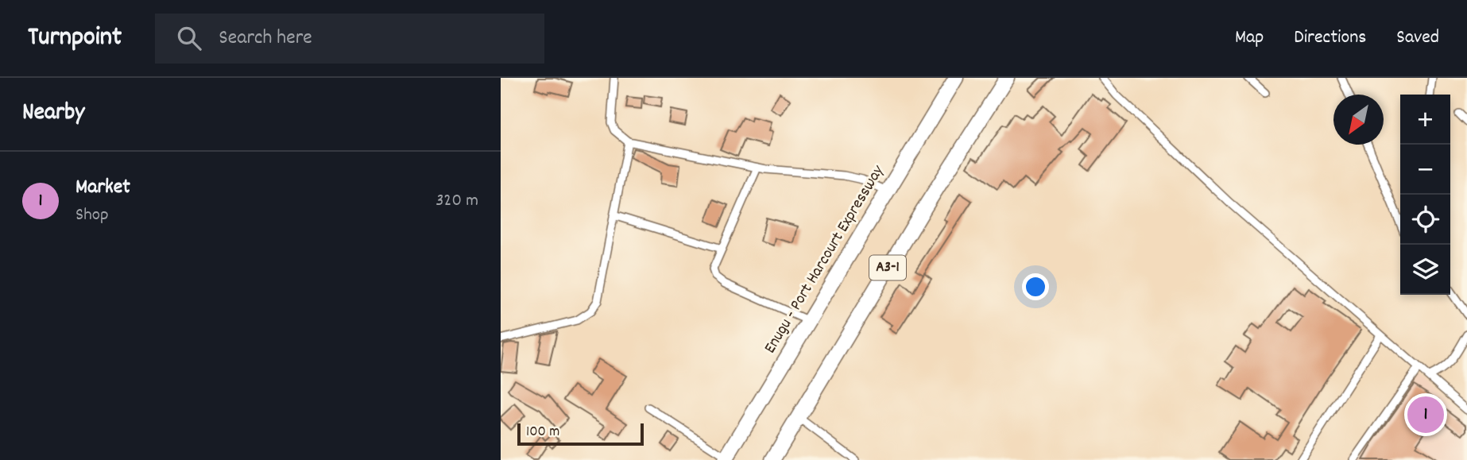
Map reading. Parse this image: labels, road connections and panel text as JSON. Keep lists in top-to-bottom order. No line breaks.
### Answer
{"streets":{"highway":["Enugu - Port Harcourt Expressway","A3-1"]},"scale_bar":"100 m","north":"bottom left","page":{"header":"Turnpoint","search":"Search here","nav":["Map","Directions","Saved"],"heading":"Nearby","map_buttons":["+","−"],"list":[{"mark":"1","name":"Market","note":"Shop","value":"320 m"}],"pins":"1","scale":"100 m"}}
